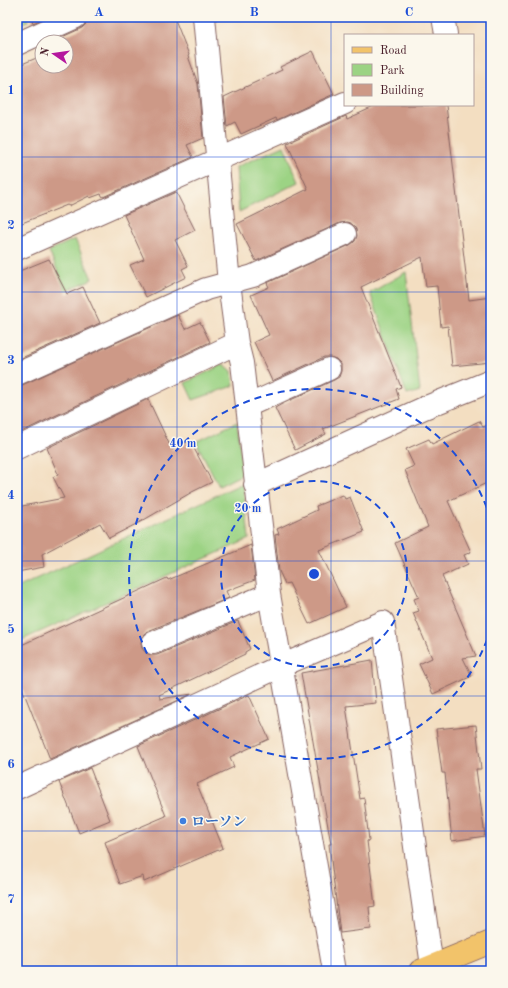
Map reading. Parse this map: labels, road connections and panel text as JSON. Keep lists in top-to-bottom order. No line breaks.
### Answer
{"places":["ローソン"],"legend":["Road","Park","Building"],"north":"left","grid":{"columns":["A","B","C"],"rows":["1","2","3","4","5","6","7"]},"rings":["40 m","20 m"]}
